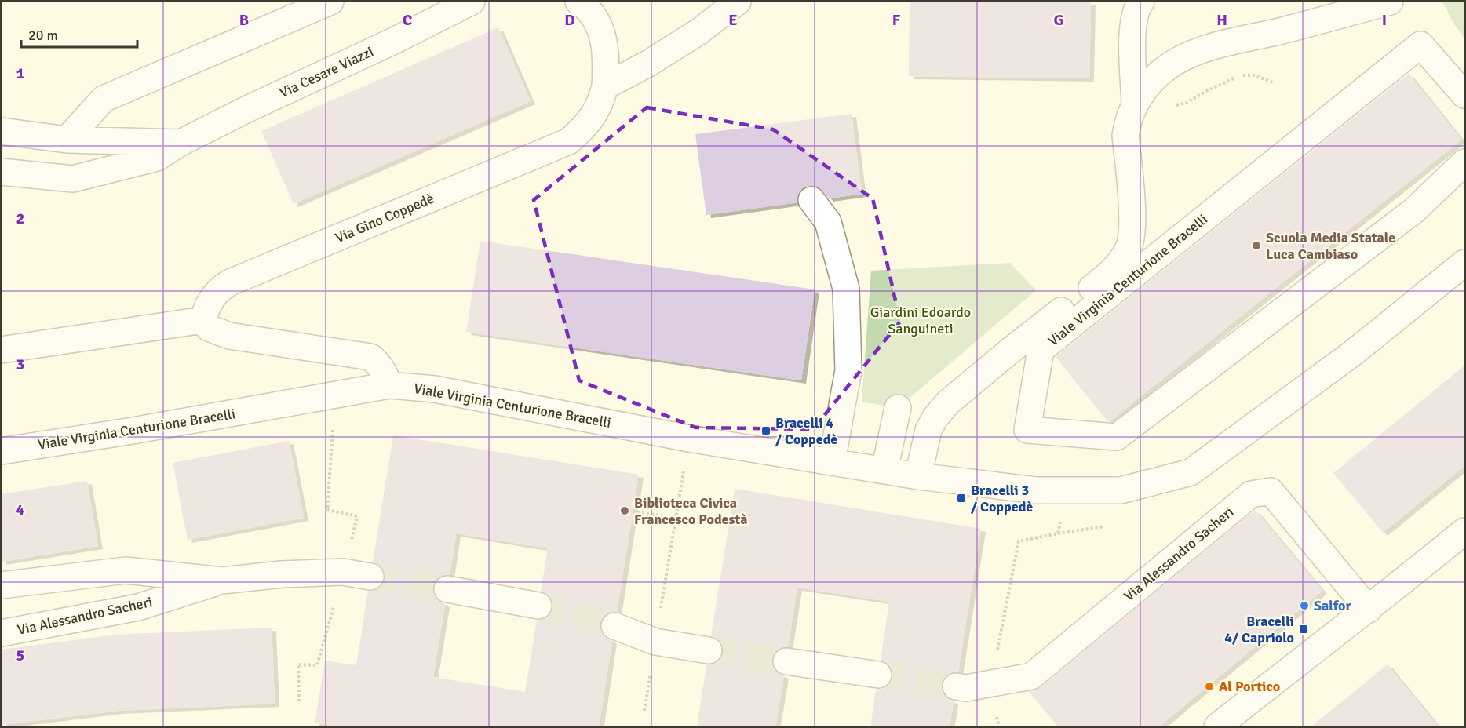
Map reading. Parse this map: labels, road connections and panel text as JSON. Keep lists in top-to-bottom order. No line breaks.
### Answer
{"streets":{"street":["Via Cesare Viazzi","Via Gino Coppedè","Viale Virginia Centurione Bracelli","Via Alessandro Sacheri"]},"parks":["Giardini Edoardo Sanguineti"],"places":{"other":["Scuola Media Statale Luca Cambiaso","Biblioteca Civica Francesco Podestà","Salfor","Al Portico"],"transit":["Bracelli 4 / Coppedè","Bracelli 3 / Coppedè","Bracelli 4/ Capriolo"]},"scale_bar":"20 m","grid":{"columns":["B","C","D","E","F","G","H","I"],"rows":["1","2","3","4","5"]}}
